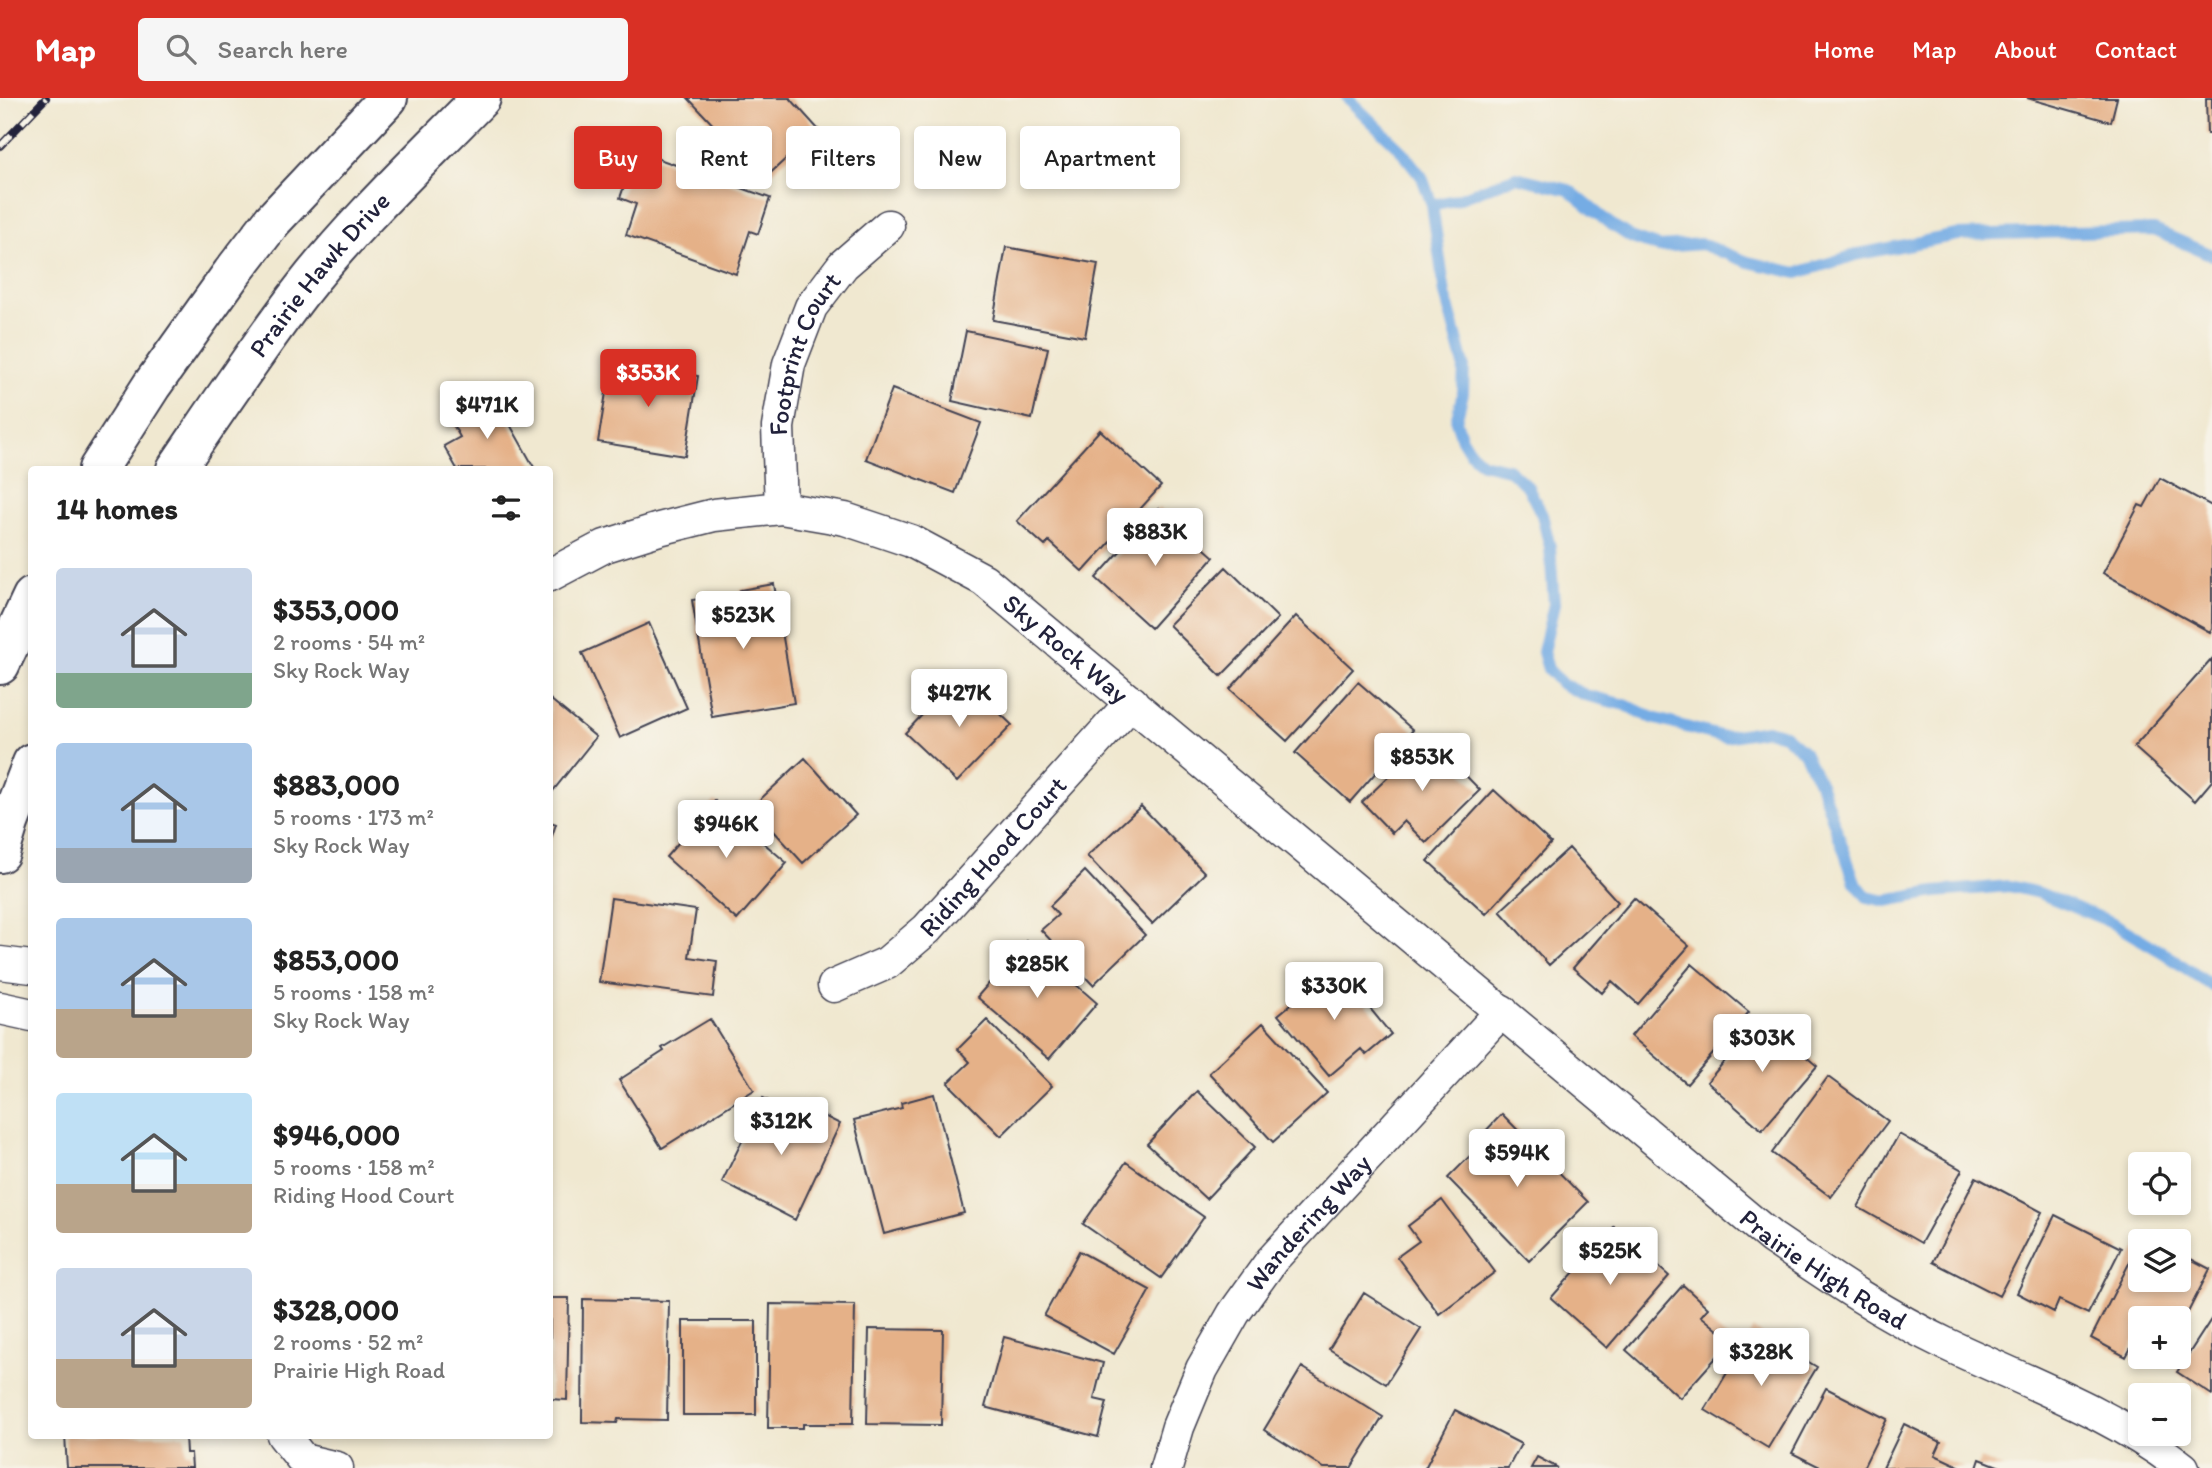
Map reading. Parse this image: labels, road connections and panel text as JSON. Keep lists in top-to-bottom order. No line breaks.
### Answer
{"streets":{"street":["Prairie Hawk Drive","Footprint Court","Sky Rock Way","Riding Hood Court","Wandering Way","Prairie High Road"]},"crossings":[["Footprint Court","Sky Rock Way"],["Sky Rock Way","Riding Hood Court"],["Sky Rock Way","Wandering Way"],["Sky Rock Way","Prairie High Road"],["Wandering Way","Prairie High Road"]],"page":{"header":"Map","search":"Search here","nav":["Home","Map","About","Contact"],"chip":["Buy","Rent","Filters","New","Apartment"],"price":["$353K","$471K","$883K","$523K","$427K","$853K","$946K","$285K","$330K","$303K","$312K","$594K","$525K","$328K"],"heading":"14 homes","list":[{"name":"$353,000","note":"2 rooms · 54 m² · Sky Rock Way"},{"name":"$883,000","note":"5 rooms · 173 m² · Sky Rock Way"},{"name":"$853,000","note":"5 rooms · 158 m² · Sky Rock Way"},{"name":"$946,000","note":"5 rooms · 158 m² · Riding Hood Court"},{"name":"$328,000","note":"2 rooms · 52 m² · Prairie High Road"}],"map_buttons":["+","−"]}}
